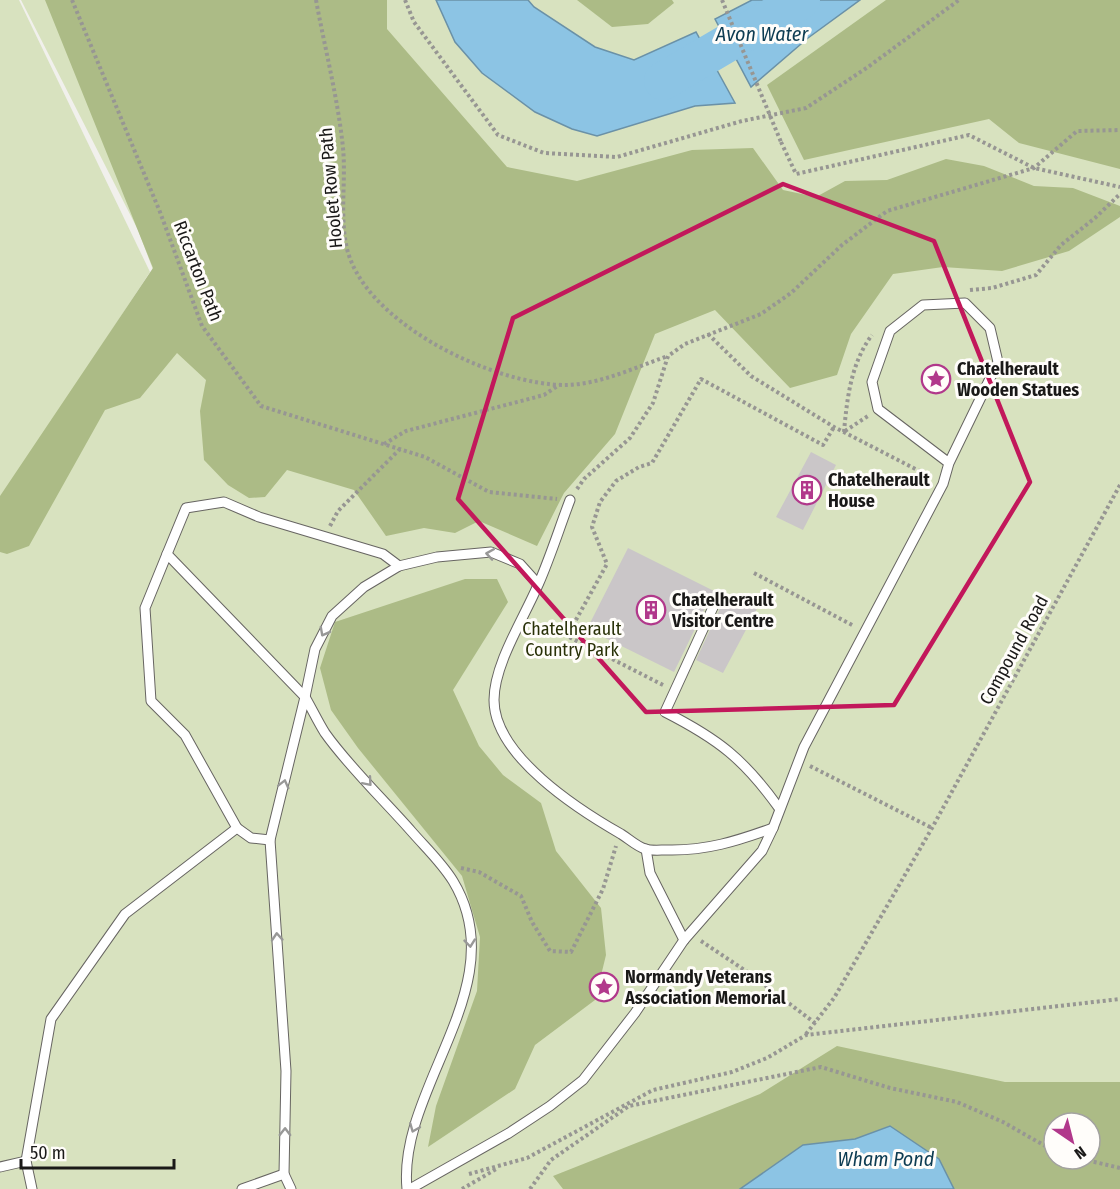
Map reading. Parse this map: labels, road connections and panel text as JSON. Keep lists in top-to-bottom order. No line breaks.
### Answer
{"streets":{"path":["Hoolet Row Path","Riccarton Path","Compound Road"]},"water":["Avon Water","Wham Pond"],"parks":["Chatelherault Country Park"],"places":{"place":["Chatelherault Wooden Statues","Normandy Veterans Association Memorial"],"building":["Chatelherault House","Chatelherault Visitor Centre"]},"scale_bar":"50 m","north":"bottom right"}
